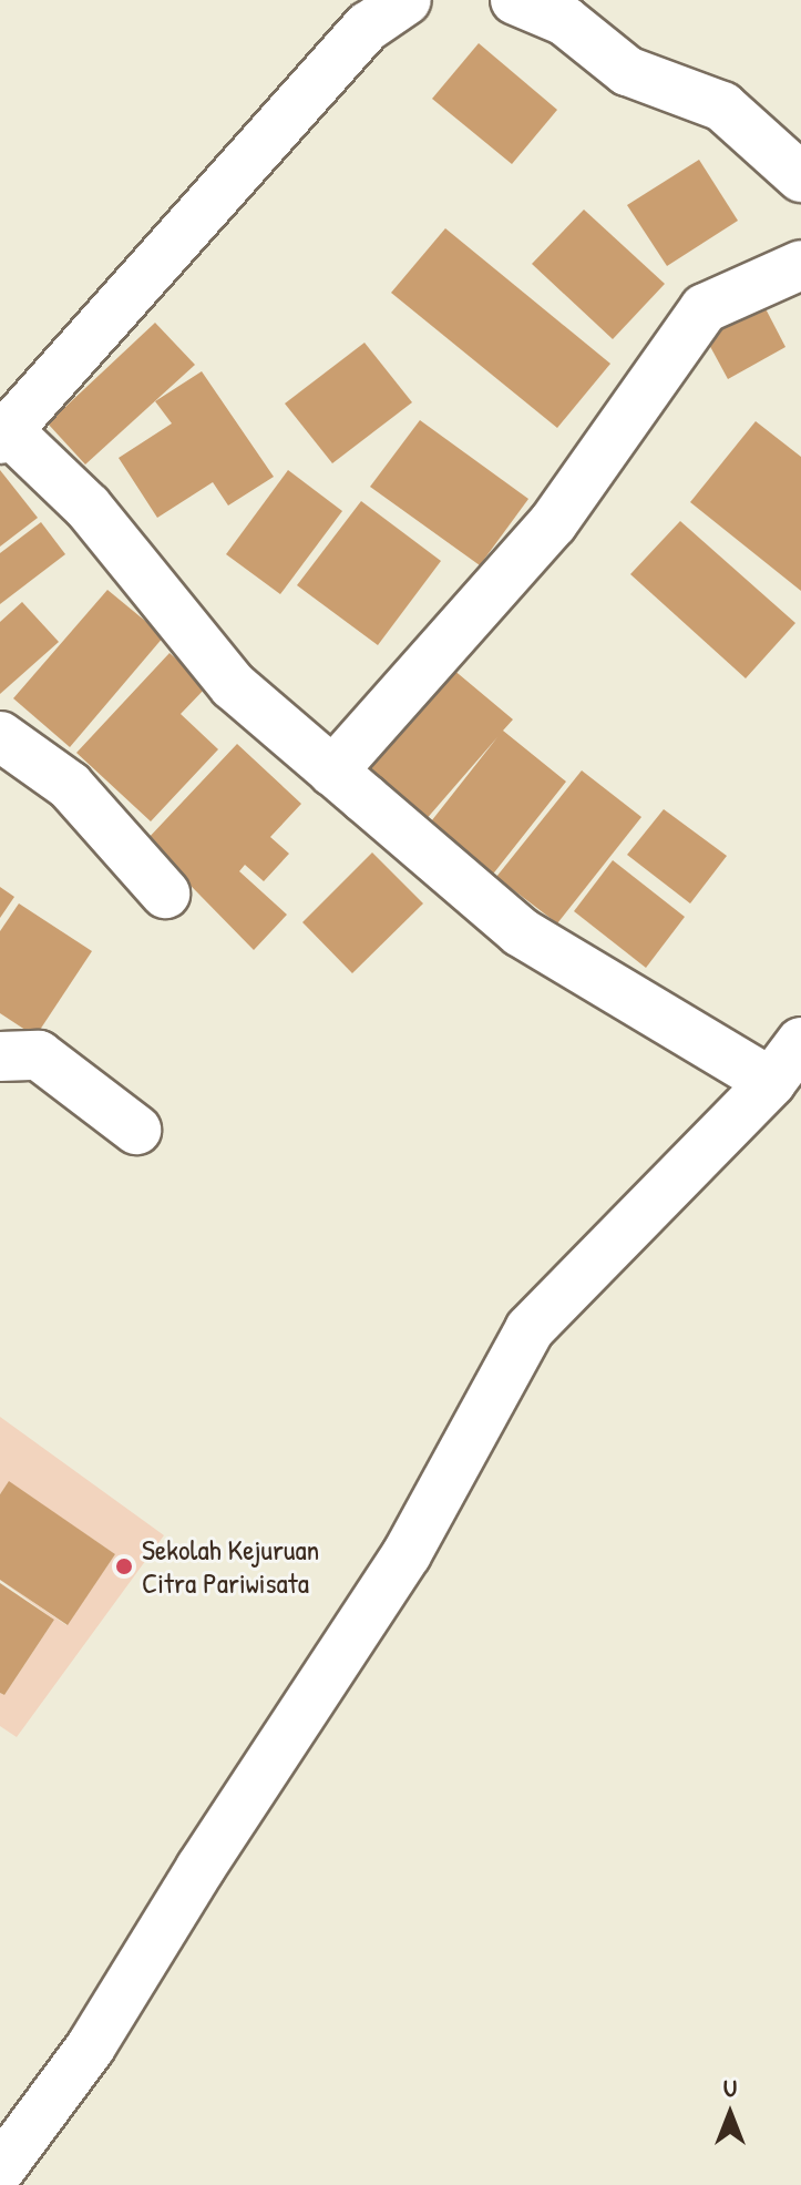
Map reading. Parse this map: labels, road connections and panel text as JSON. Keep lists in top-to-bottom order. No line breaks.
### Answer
{"places":["Sekolah Kejuruan Citra Pariwisata"],"north":"top"}
